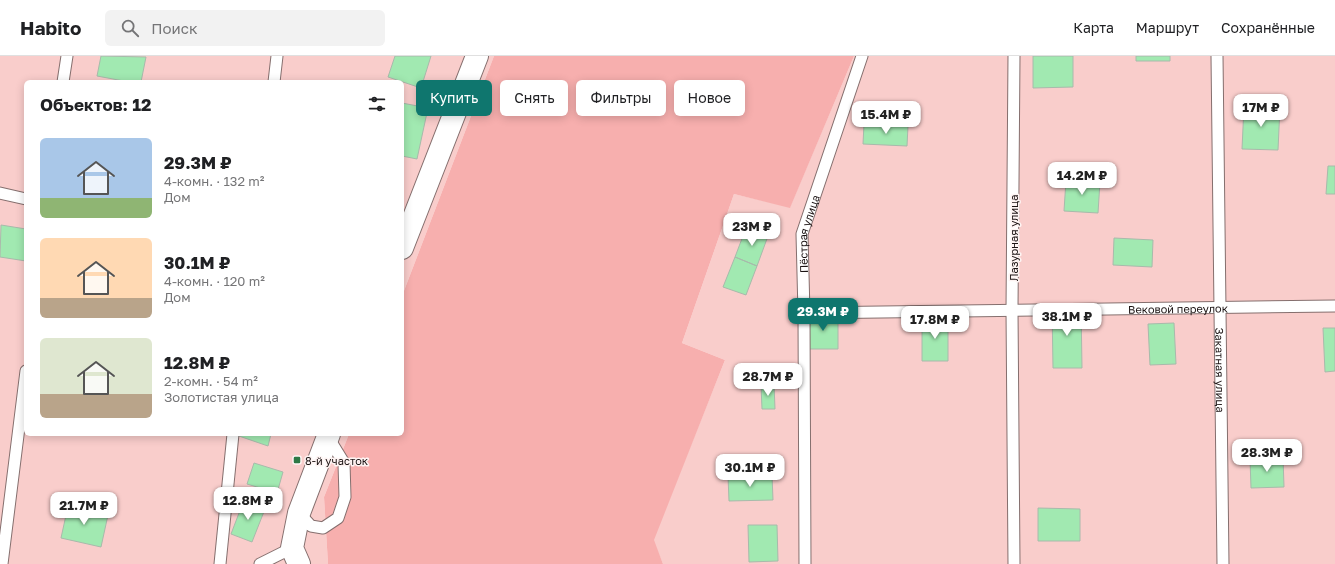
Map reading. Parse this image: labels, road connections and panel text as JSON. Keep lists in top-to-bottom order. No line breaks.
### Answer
{"streets":{"lane":["Пёстрая улица","Лазурная улица","Вековой переулок","Закатная улица"]},"crossings":[["Пёстрая улица","Вековой переулок"],["Лазурная улица","Вековой переулок"],["Вековой переулок","Закатная улица"]],"places":{"transit":["8-й участок"]},"page":{"header":"Habito","search":"Поиск","nav":["Карта","Маршрут","Сохранённые"],"chip":["Купить","Снять","Фильтры","Новое"],"heading":"Объектов: 12","price":["17M ₽","15.4M ₽","14.2M ₽","23M ₽","29.3M ₽","38.1M ₽","17.8M ₽","28.7M ₽","28.3M ₽","30.1M ₽","12.8M ₽","21.7M ₽"],"list":[{"name":"29.3M ₽","note":"4-комн. · 132 m² · Дом"},{"name":"30.1M ₽","note":"4-комн. · 120 m² · Дом"},{"name":"12.8M ₽","note":"2-комн. · 54 m² · Золотистая улица"}]}}
